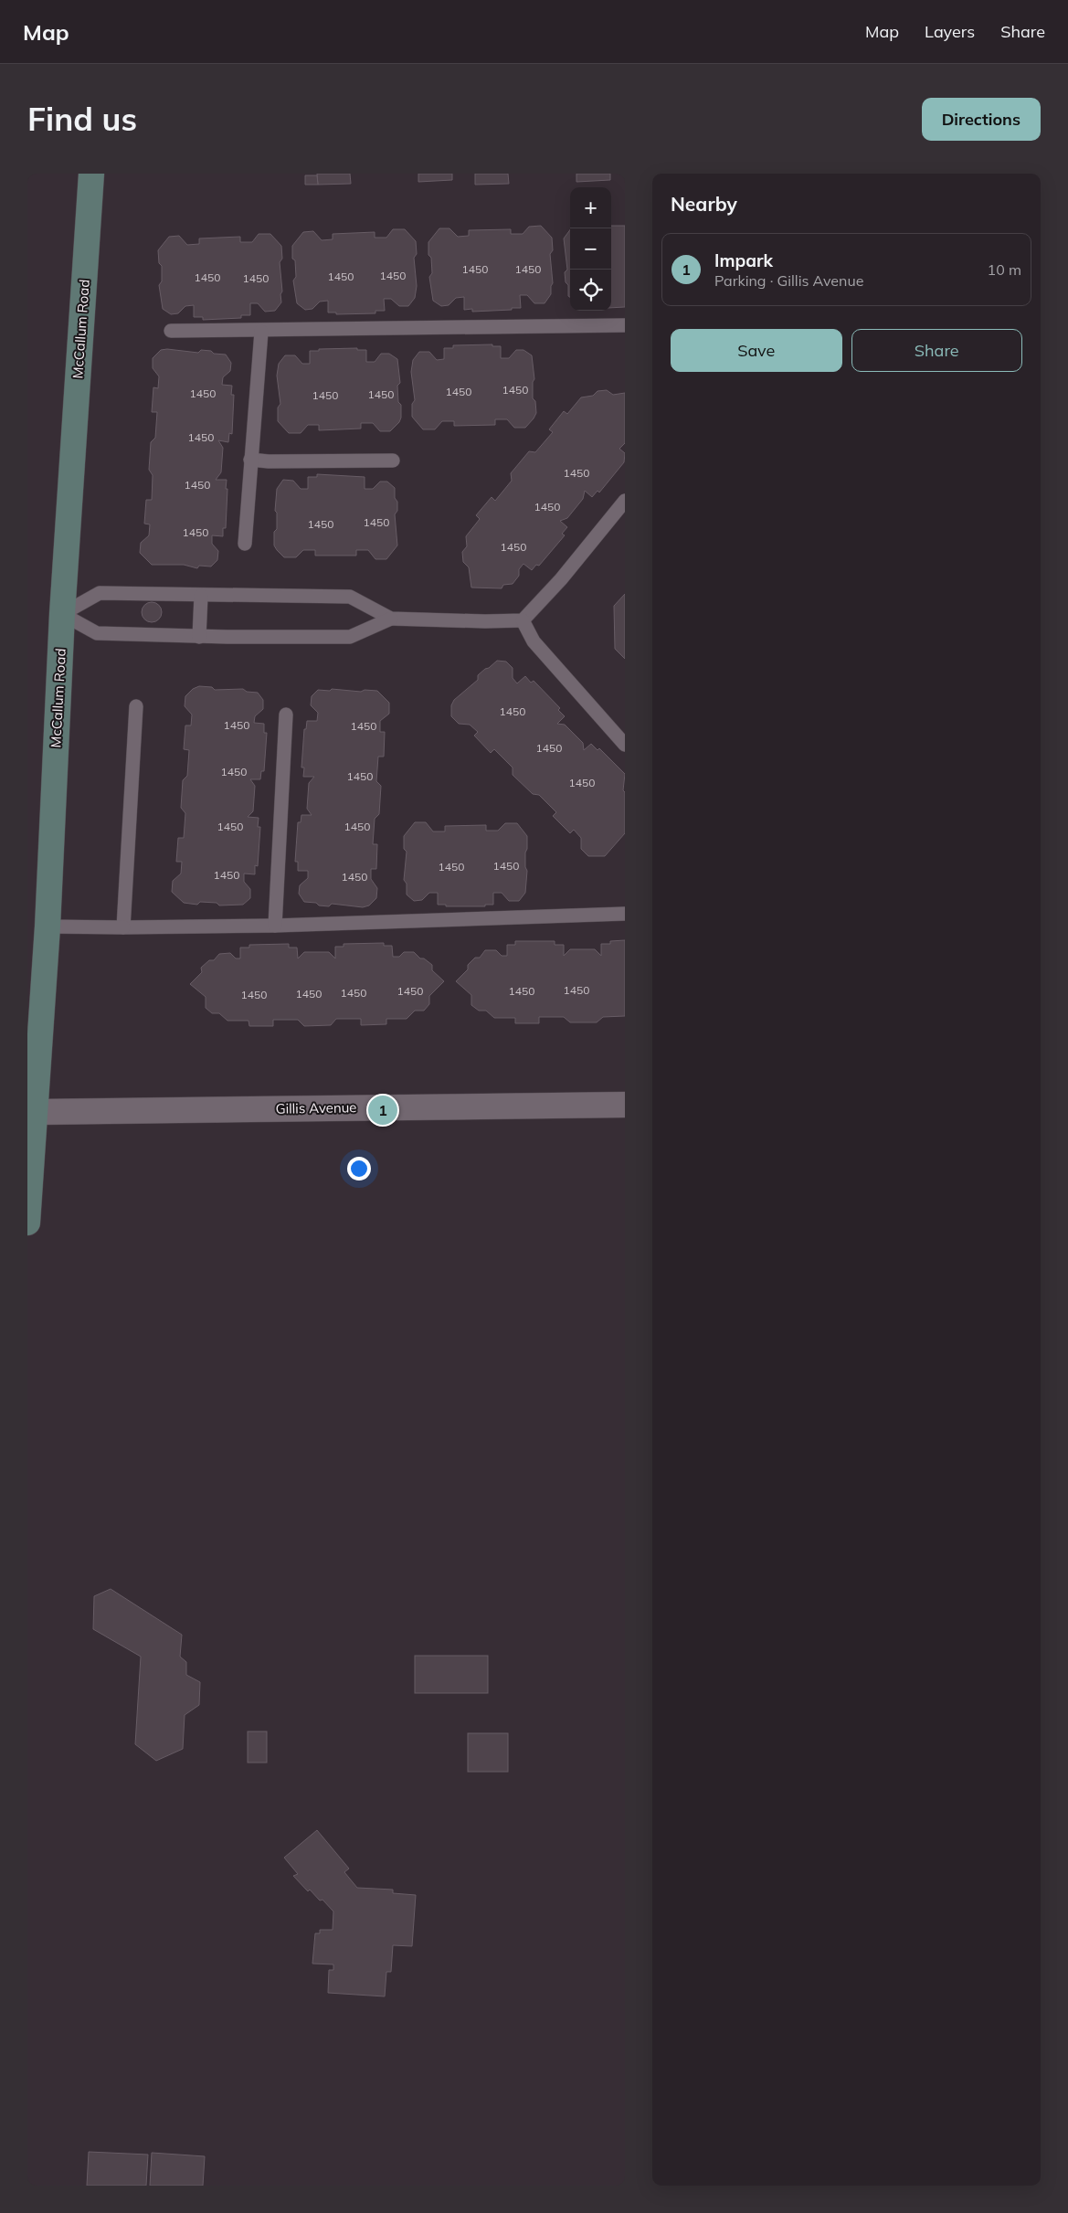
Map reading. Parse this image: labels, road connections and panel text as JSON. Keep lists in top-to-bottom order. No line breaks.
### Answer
{"streets":{"main road":["McCallum Road"],"street":["Gillis Avenue"]},"crossings":[["McCallum Road","Gillis Avenue"]],"house_numbers":["1450","1450","1450","1450","1450","1450","1450","1450","1450","1450","1450","1450","1450","1450","1450","1450","1450","1450","1450","1450","1450","1450","1450","1450","1450","1450","1450","1450","1450","1450","1450","1450","1450","1450","1450","1450","1450","1450"],"page":{"header":"Map","nav":["Map","Layers","Share"],"buttons":["Directions",["Save","Share"]],"title":"Find us","heading":"Nearby","map_buttons":["+","−"],"list":[{"mark":"1","name":"Impark","note":"Parking · Gillis Avenue","value":"10 m"}],"pins":"1"}}
